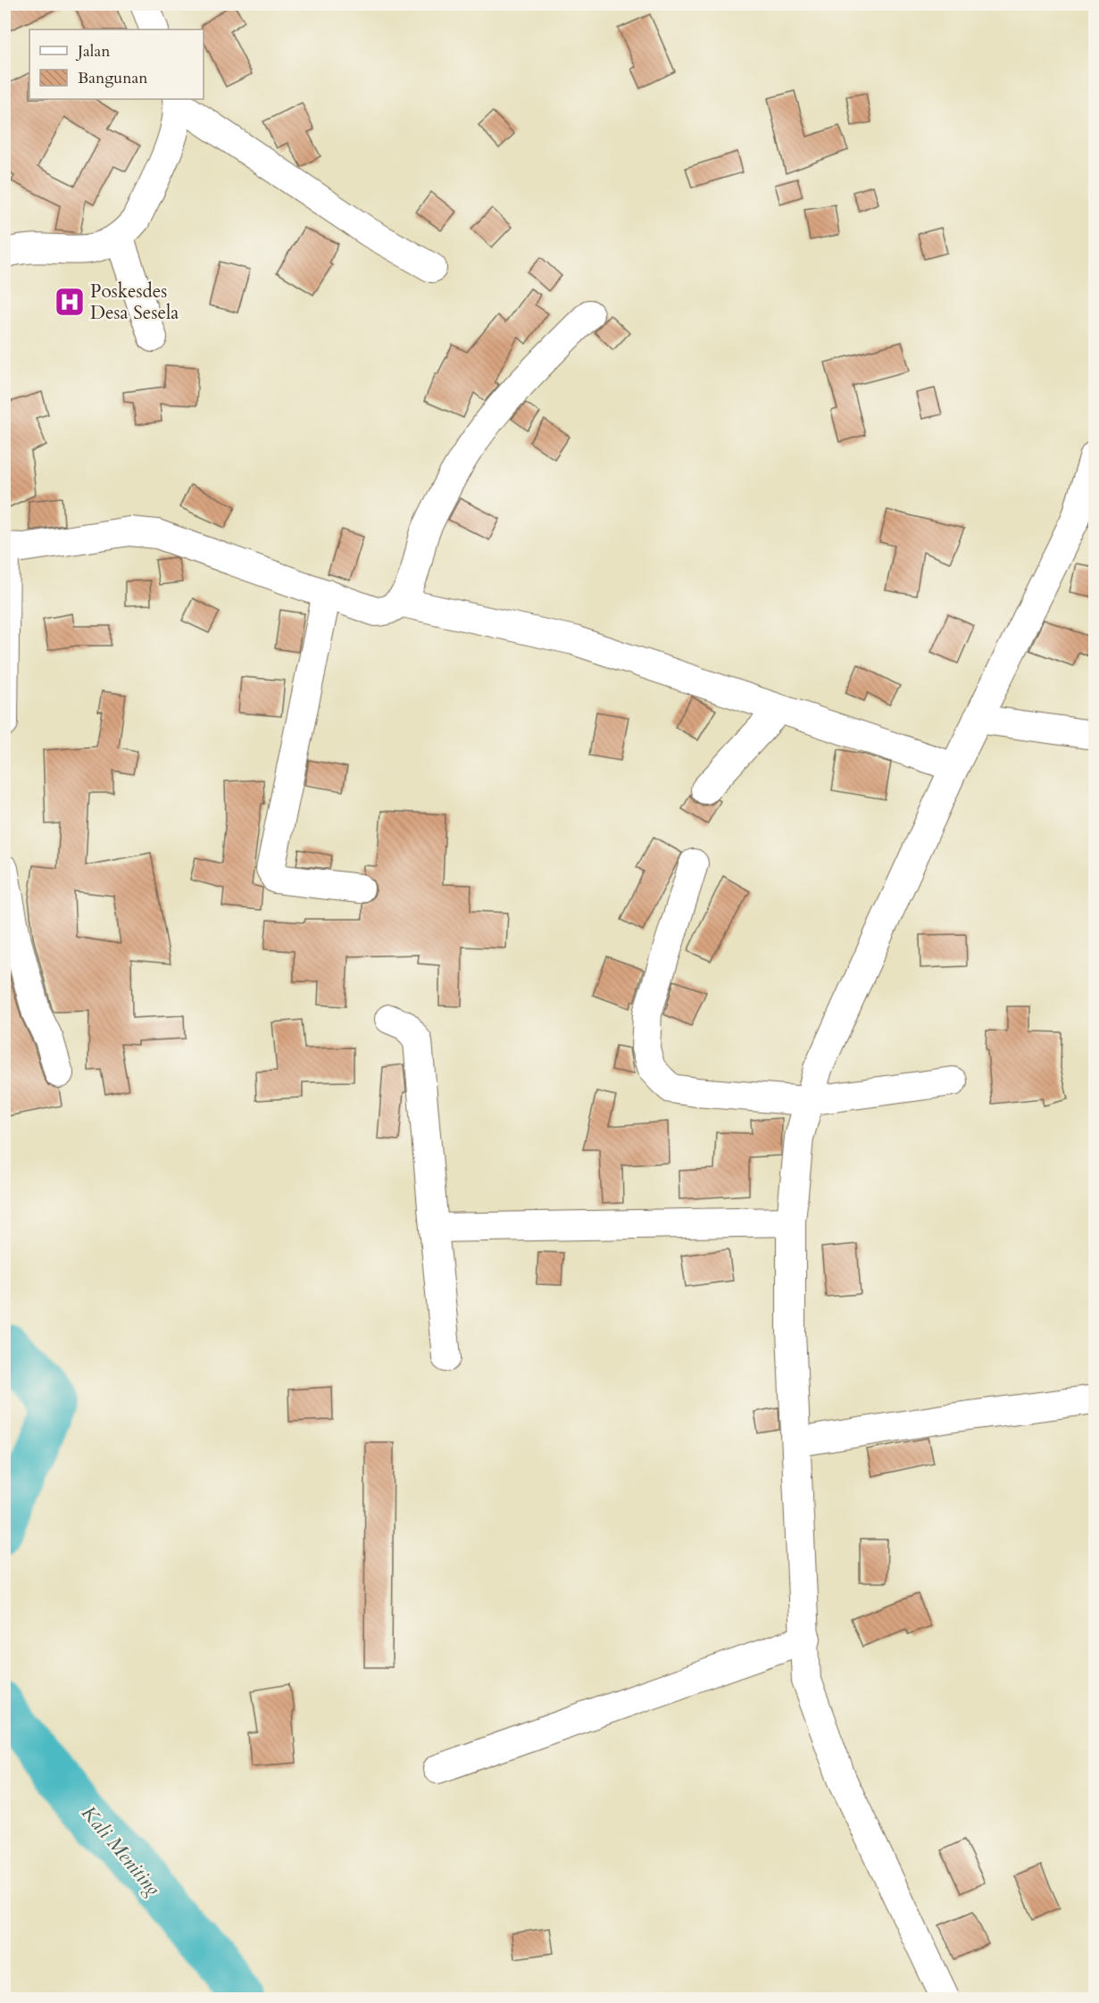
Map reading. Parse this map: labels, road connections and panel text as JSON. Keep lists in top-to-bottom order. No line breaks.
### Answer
{"water":["Kali Meniting"],"places":{"hospital":["Poskesdes Desa Sesela"]},"legend":["Jalan","Bangunan"]}
